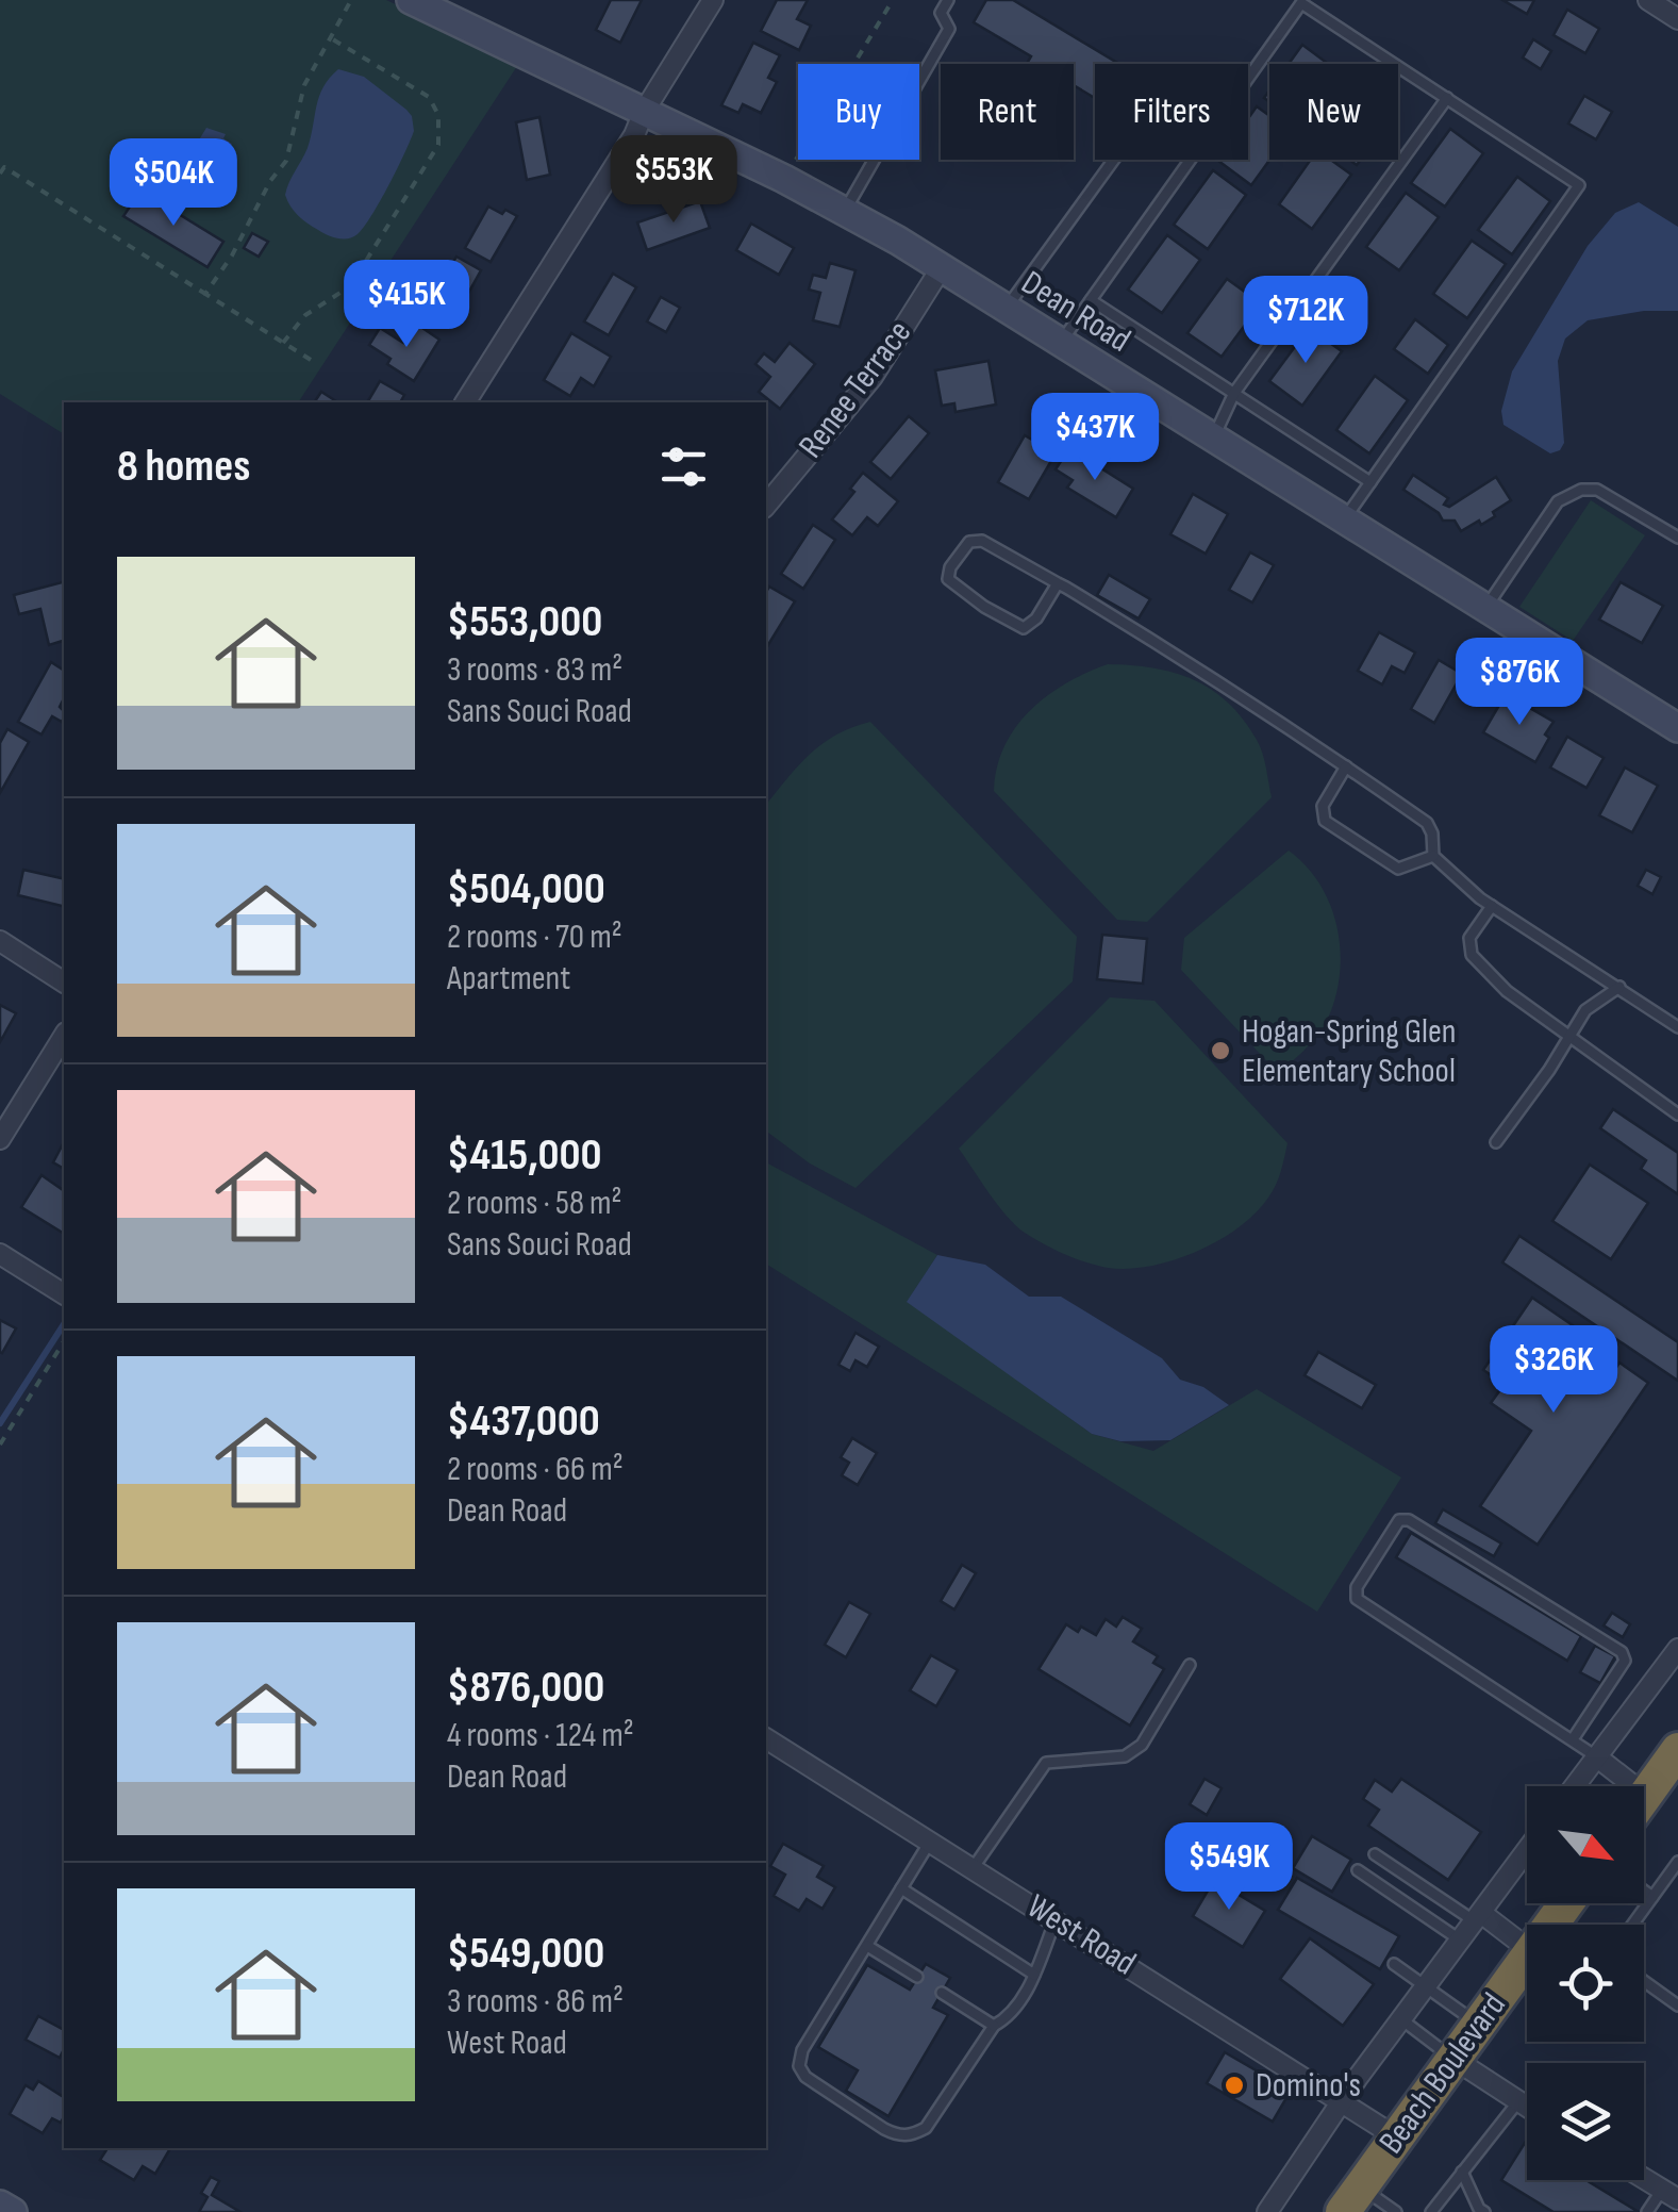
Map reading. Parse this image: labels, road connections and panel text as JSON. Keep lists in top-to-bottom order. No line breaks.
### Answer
{"streets":{"highway":["Beach Boulevard"],"main road":["Dean Road"],"street":["Renee Terrace","West Road"]},"crossings":[["Dean Road","Renee Terrace"],["West Road","Beach Boulevard"]],"places":["Hogan-Spring Glen Elementary School","Domino's"],"north":"bottom right","page":{"chip":["Buy","Rent","Filters","New"],"price":["$553K","$504K","$415K","$712K","$437K","$876K","$326K","$549K"],"heading":"8 homes","list":[{"name":"$553,000","note":"3 rooms · 83 m² · Sans Souci Road"},{"name":"$504,000","note":"2 rooms · 70 m² · Apartment"},{"name":"$415,000","note":"2 rooms · 58 m² · Sans Souci Road"},{"name":"$437,000","note":"2 rooms · 66 m² · Dean Road"},{"name":"$876,000","note":"4 rooms · 124 m² · Dean Road"},{"name":"$549,000","note":"3 rooms · 86 m² · West Road"}]}}
